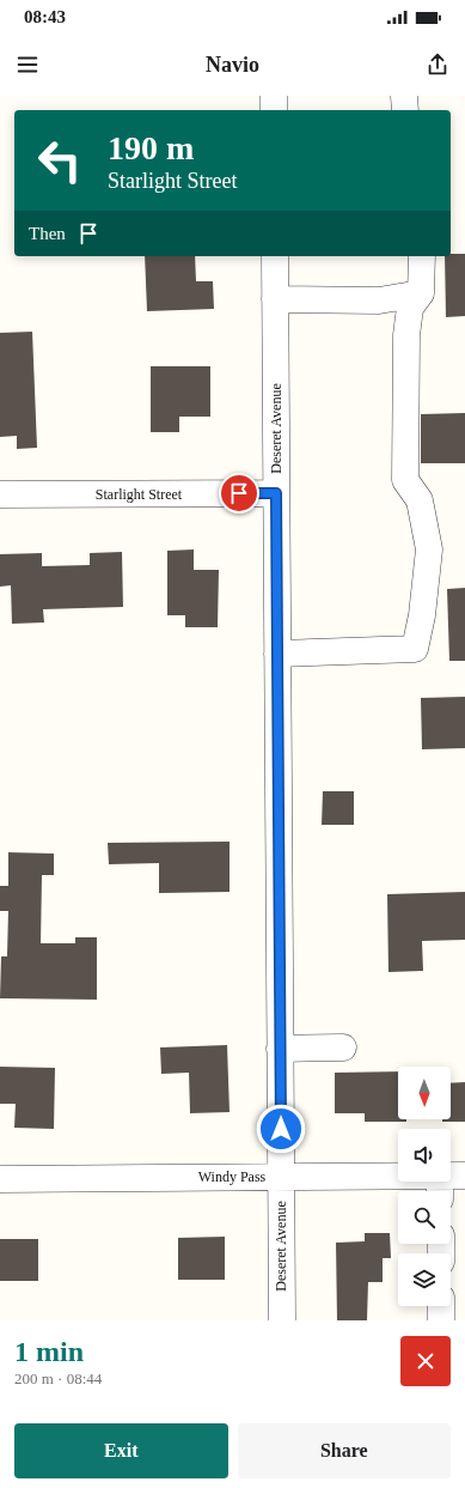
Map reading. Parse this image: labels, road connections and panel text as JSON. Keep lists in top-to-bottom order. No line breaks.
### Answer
{"streets":{"street":["Deseret Avenue","Starlight Street","Windy Pass"]},"crossings":[["Deseret Avenue","Starlight Street"],["Deseret Avenue","Windy Pass"]],"north":"bottom","page":{"status":"08:43","header":"Navio","turn":["190 m","Starlight Street"],"then":"Then","heading":["1 min","200 m · 08:44"],"buttons":["Exit","Share"]}}
